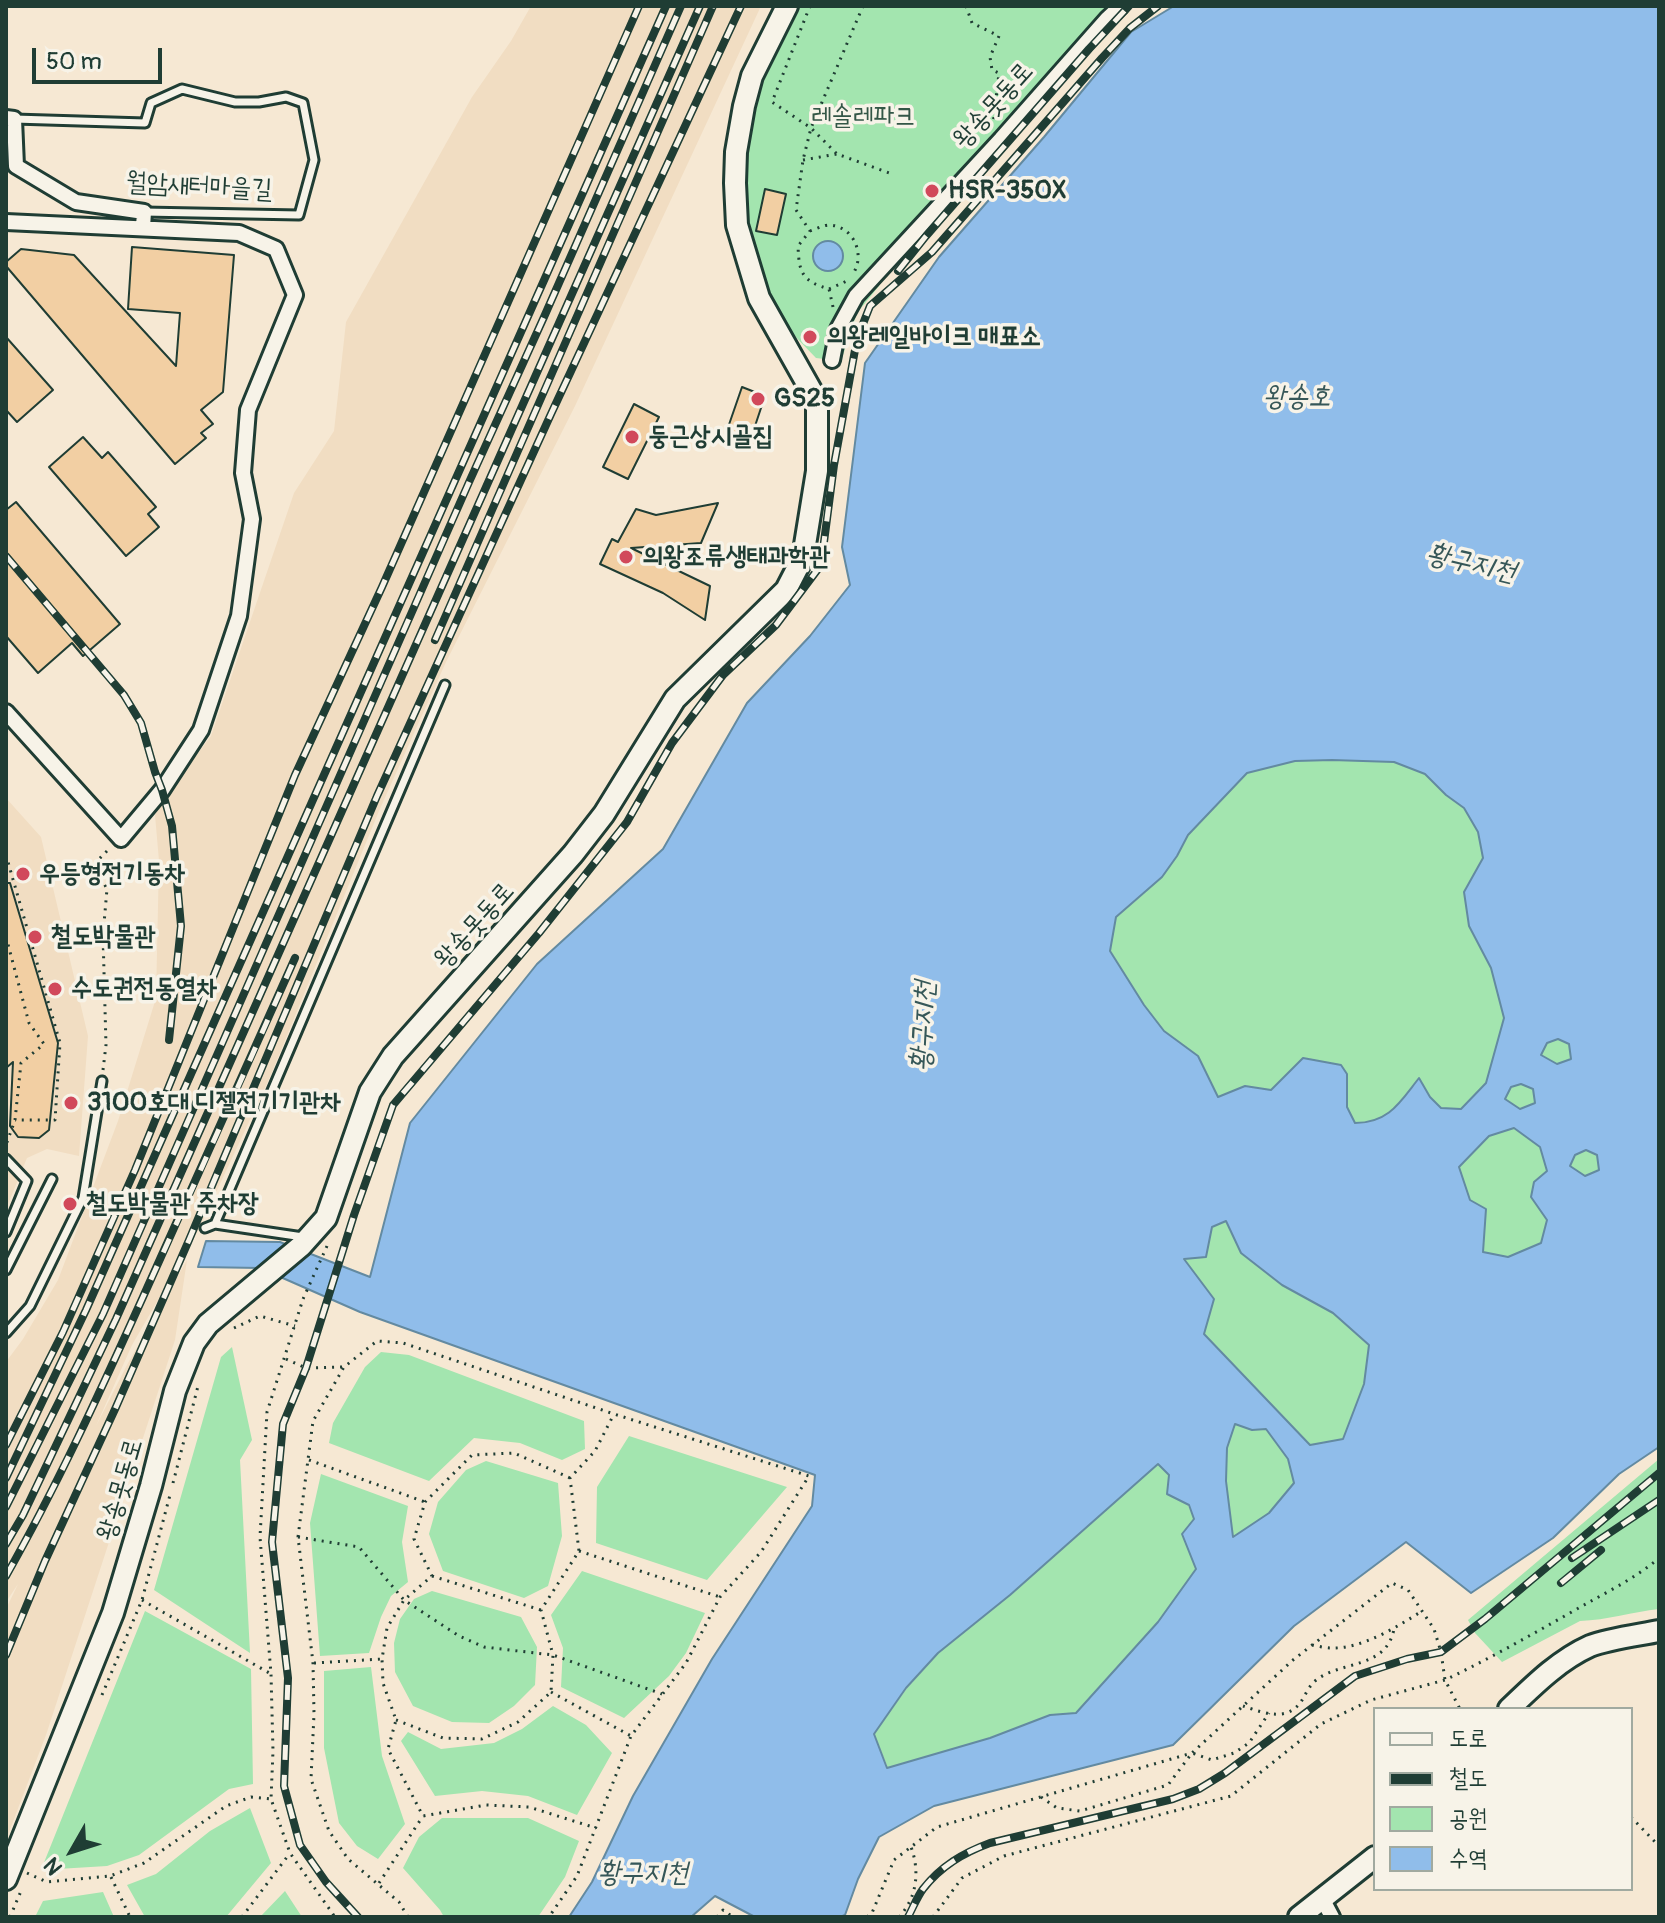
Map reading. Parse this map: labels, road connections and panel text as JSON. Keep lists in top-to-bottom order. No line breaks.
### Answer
{"streets":{"street":["왕송못동로","월암새터마을길"]},"water":["왕송호","황구지천"],"parks":["레솔레파크"],"places":["HSR-350X","의왕레일바이크 매표소","GS25","둥근상시골집","의왕조류생태과학관","우등형전기동차","철도박물관","수도권전동열차","3100호대 디젤전기기관차","철도박물관 주차장"],"legend":["도로","철도","공원","수역"],"scale_bar":"50 m","north":"bottom left"}
